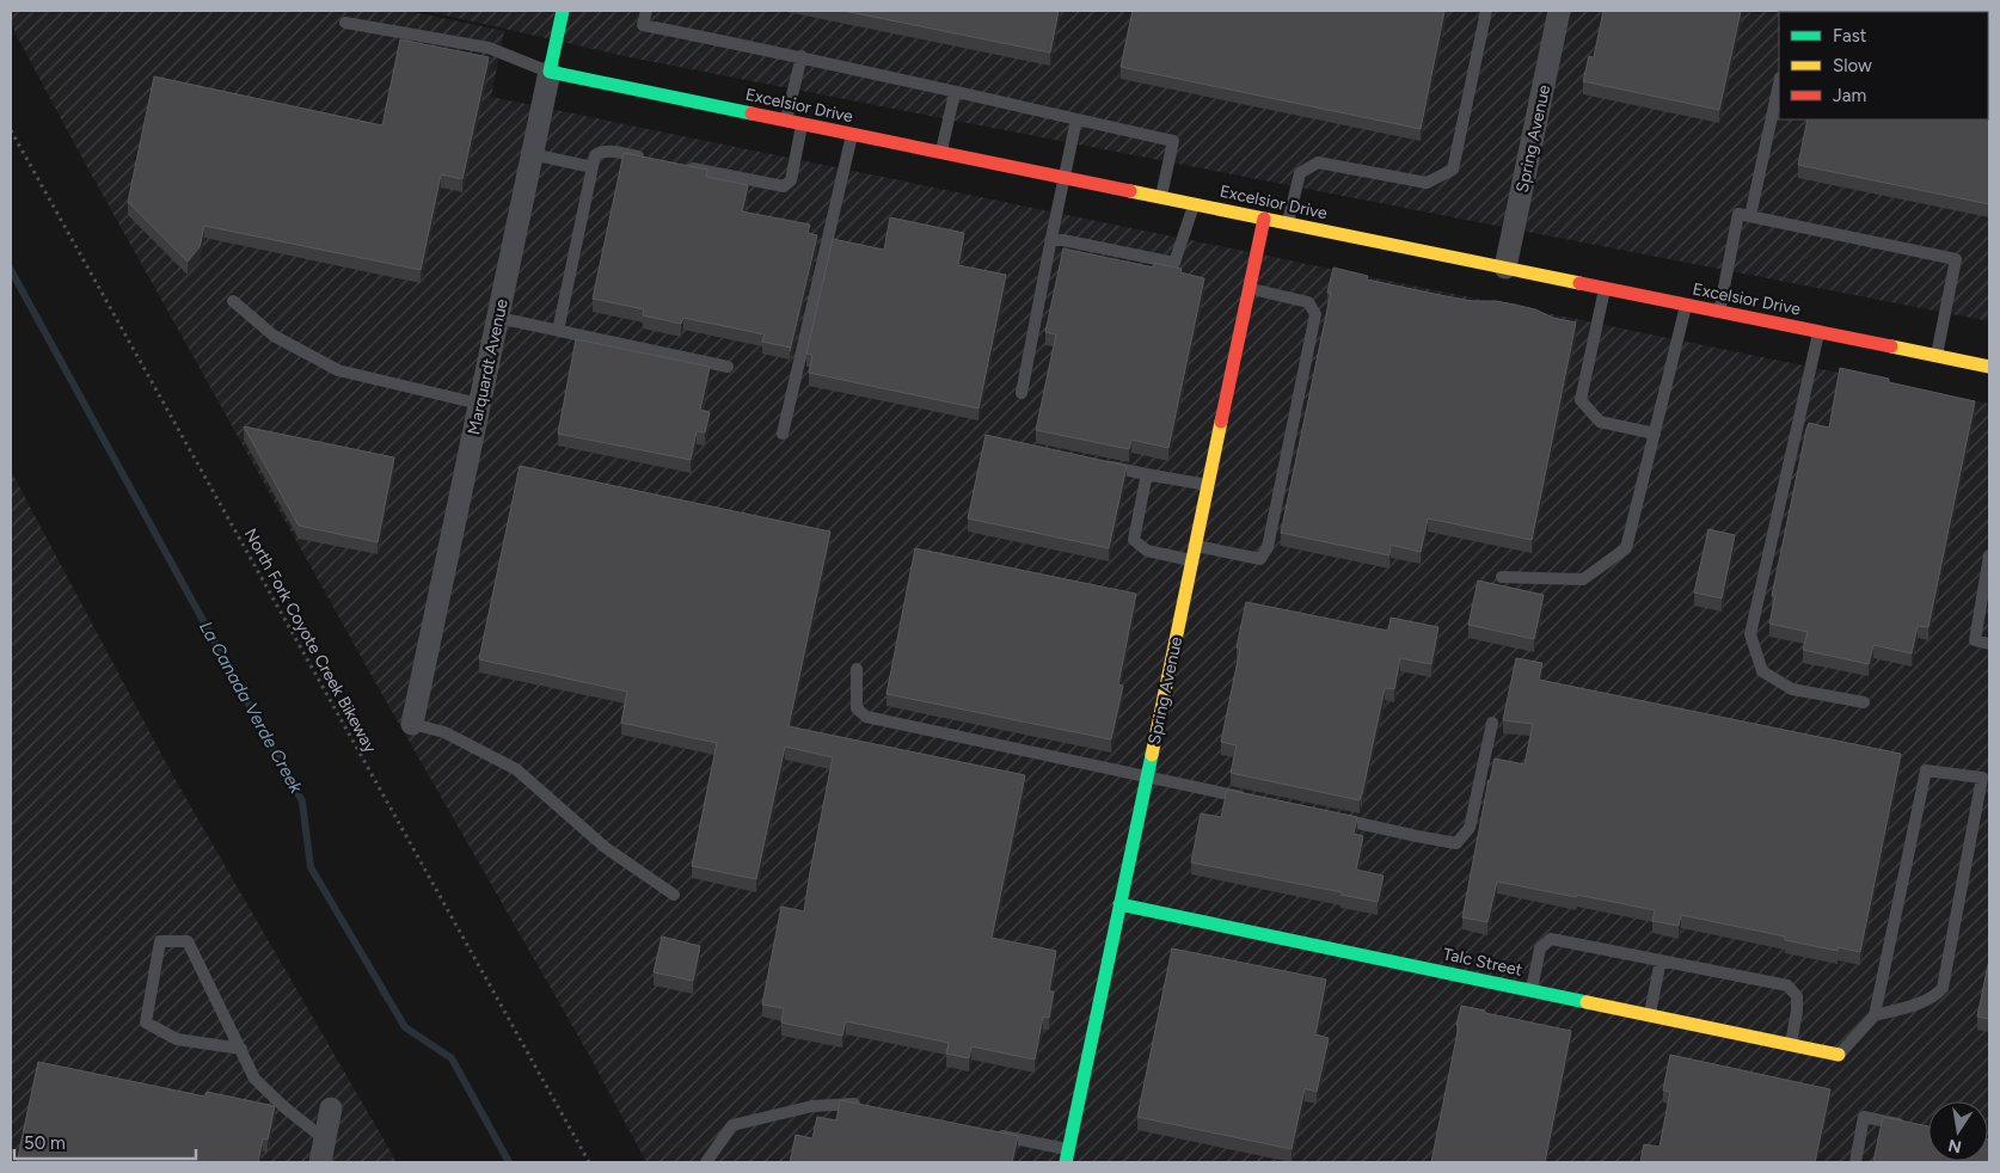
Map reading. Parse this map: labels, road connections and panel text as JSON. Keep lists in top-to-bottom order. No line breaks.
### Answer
{"streets":{"street":["Excelsior Drive","Spring Avenue","Marquardt Avenue","Talc Street"],"path":["North Fork Coyote Creek Bikeway"]},"crossings":[["Excelsior Drive","Spring Avenue"],["Excelsior Drive","Marquardt Avenue"],["Spring Avenue","Talc Street"]],"water":["La Canada Verde Creek"],"legend":["Fast","Slow","Jam"],"scale_bar":"50 m","north":"bottom"}
